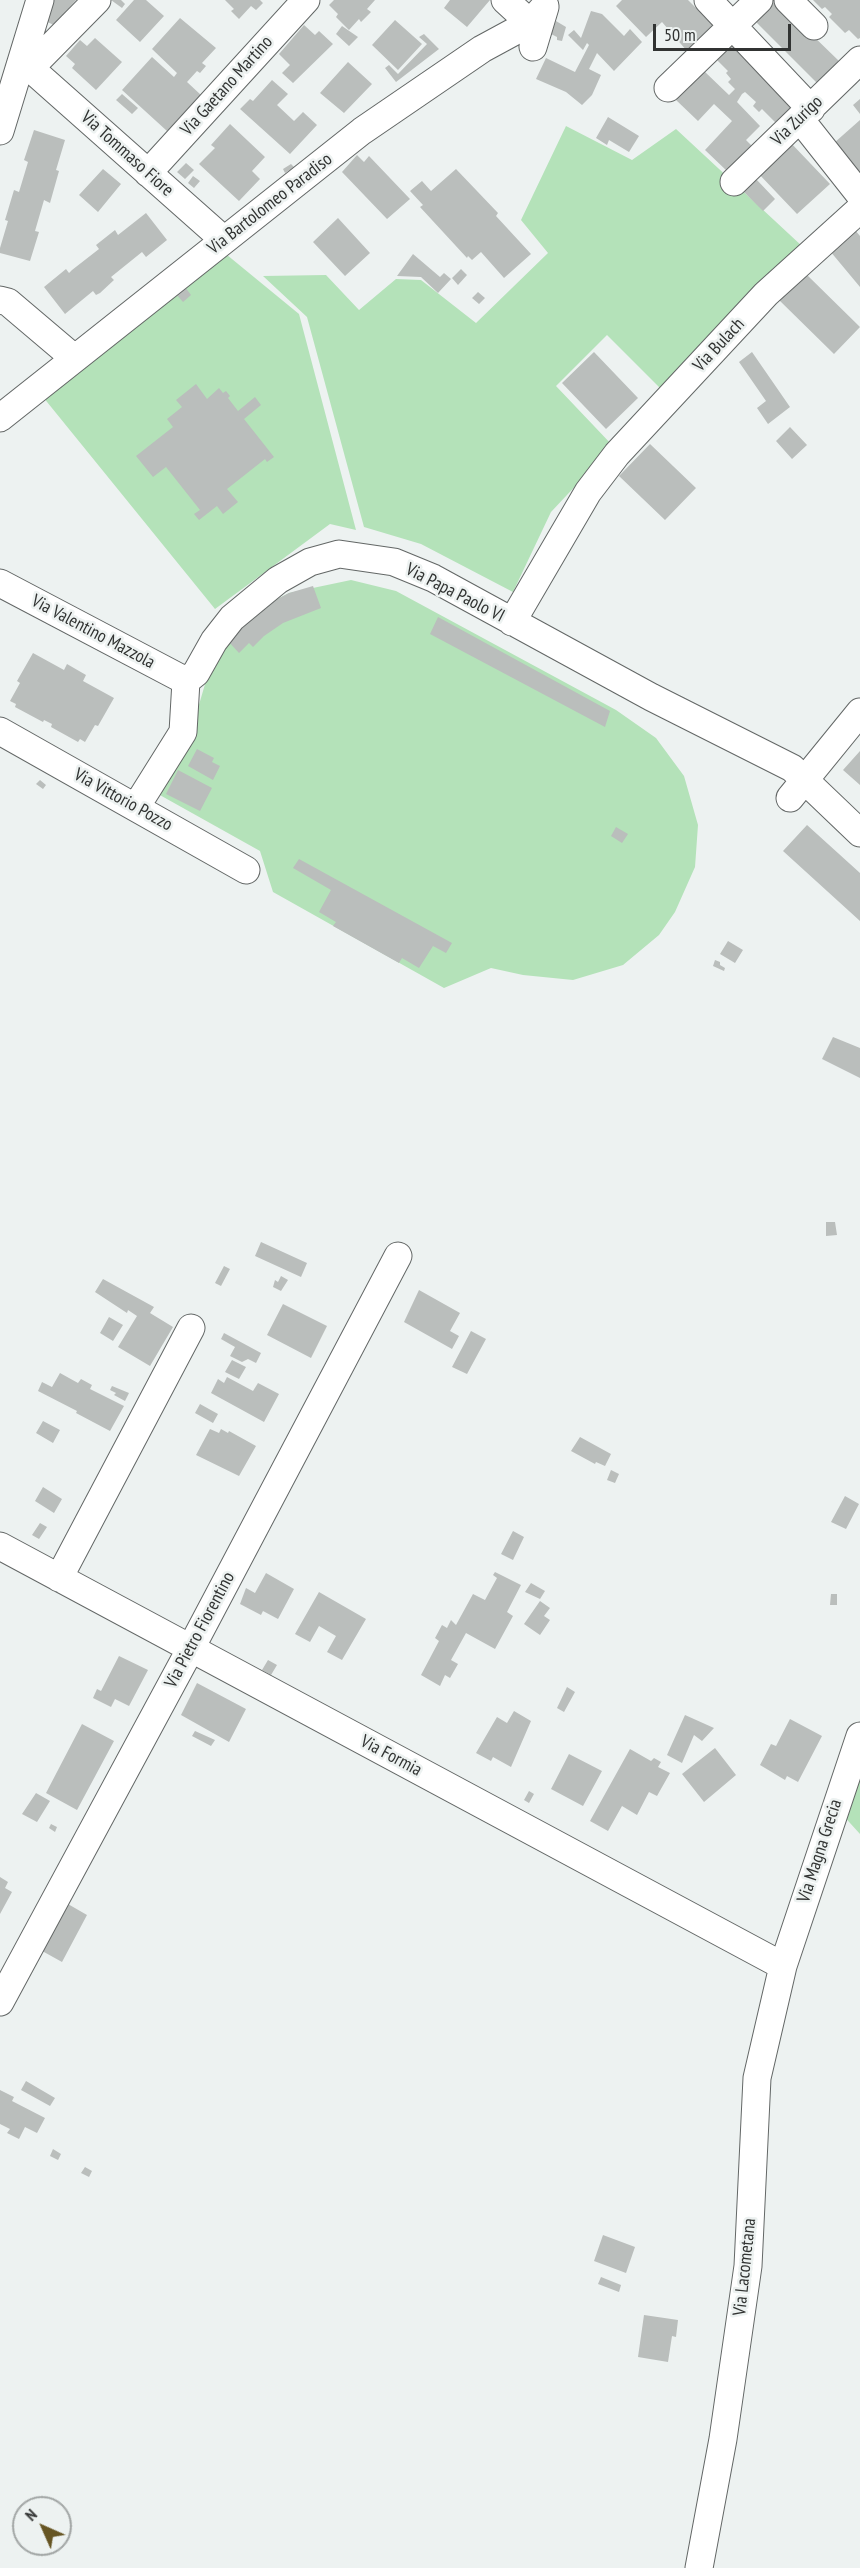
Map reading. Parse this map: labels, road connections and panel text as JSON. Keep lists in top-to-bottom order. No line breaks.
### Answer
{"streets":{"street":["Via Gaetano Martino","Via Zurigo","Via Tommaso Fiore","Via Bartolomeo Paradiso","Via Bulach","Via Papa Paolo VI","Via Valentino Mazzola","Via Vittorio Pozzo","Via Pietro Fiorentino","Via Formia","Via Magna Grecia","Via Lacometana"]},"crossings":[["Via Gaetano Martino","Via Tommaso Fiore"],["Via Tommaso Fiore","Via Bartolomeo Paradiso"],["Via Bulach","Via Papa Paolo VI"],["Via Papa Paolo VI","Via Valentino Mazzola"],["Via Pietro Fiorentino","Via Formia"],["Via Formia","Via Magna Grecia"],["Via Formia","Via Lacometana"],["Via Magna Grecia","Via Lacometana"]],"scale_bar":"50 m","north":"top left"}
